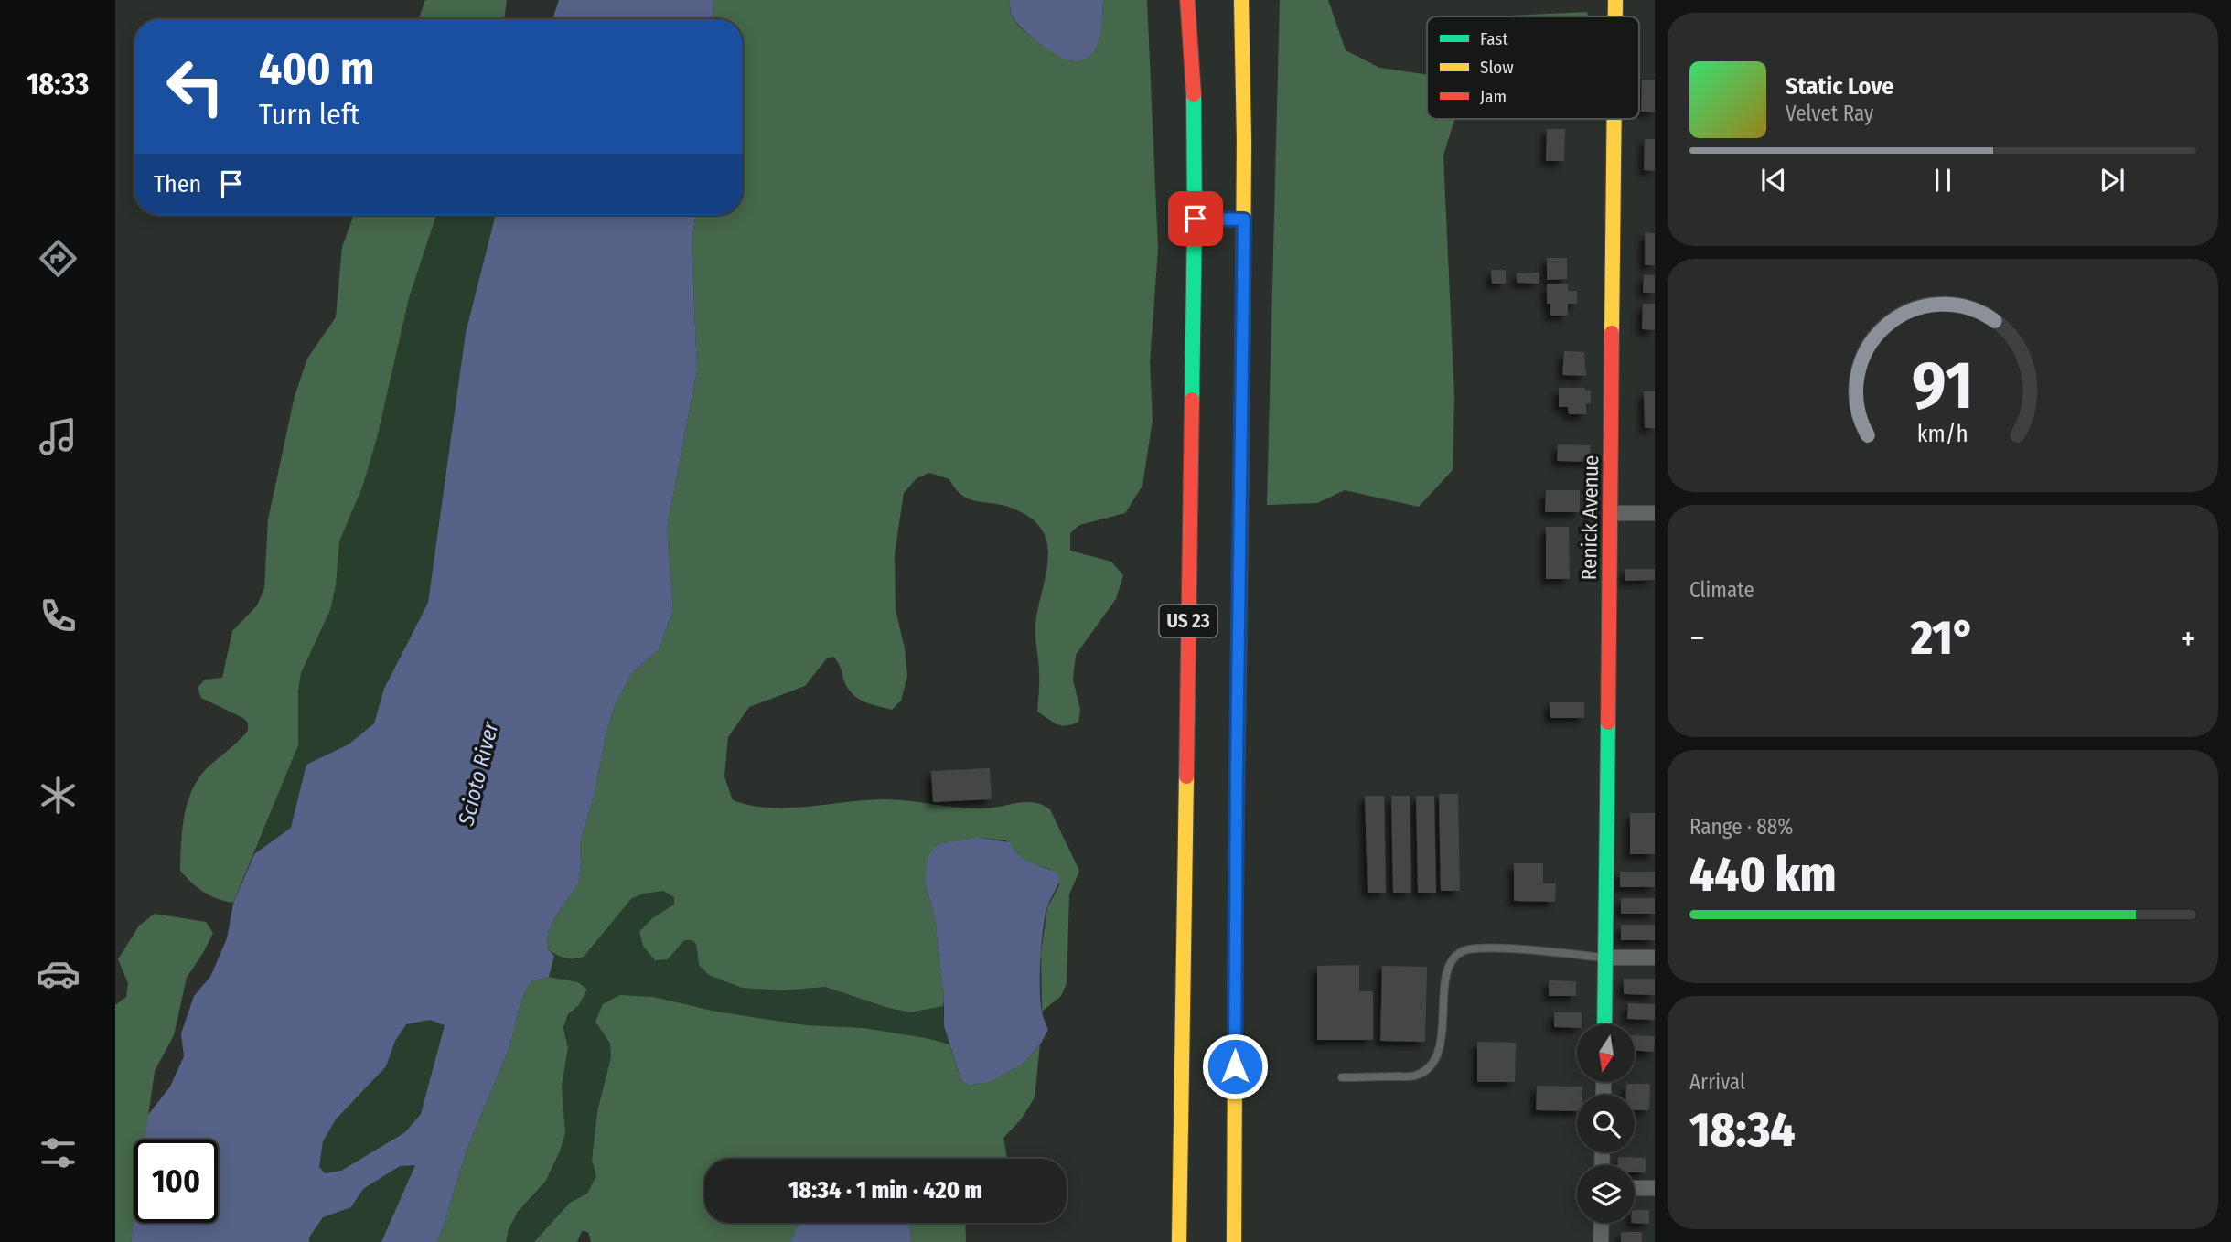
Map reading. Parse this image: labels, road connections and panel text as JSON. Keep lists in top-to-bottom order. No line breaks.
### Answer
{"streets":{"main road":["Renick Avenue","US 23"]},"water":["Scioto River"],"legend":["Fast","Slow","Jam"],"north":"bottom","page":{"tabs":"18:33","turn":["400 m","Turn left"],"song":["Static Love","Velvet Ray"],"then":"Then","tile":["Climate",["Range · 88%","440 km"],["Arrival","18:34"]],"heat":["−","21°","+"],"limit":"100","trip":"18:34 · 1 min · 420 m","gauge":["91","km/h"]}}
